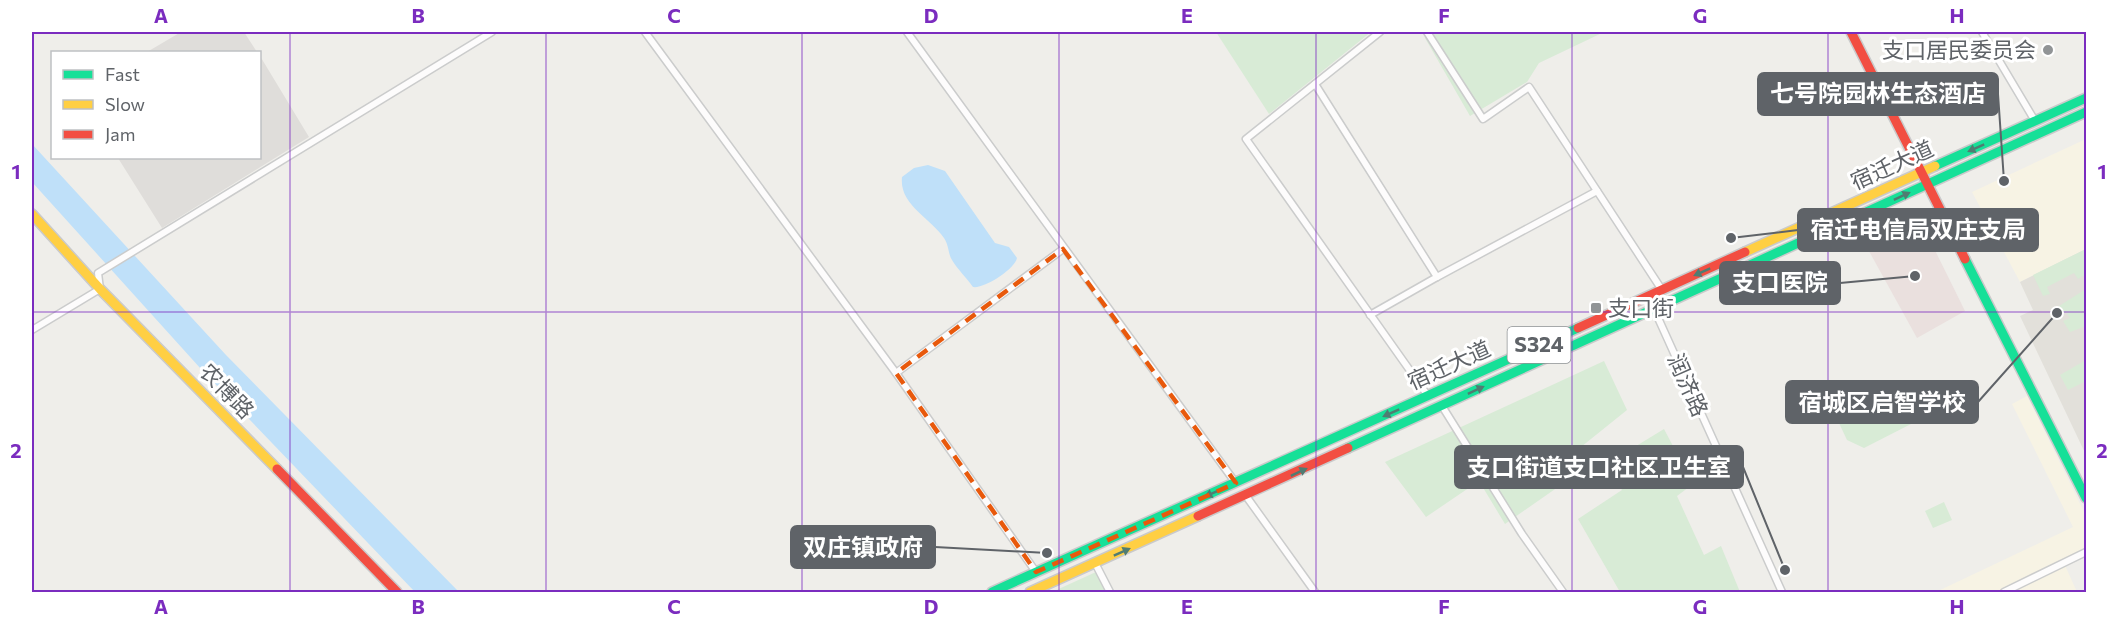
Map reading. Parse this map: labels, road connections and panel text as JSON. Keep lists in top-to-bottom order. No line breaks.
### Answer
{"streets":{"main road":["宿迁大道","S324","农博路"],"street":["润济路"]},"crossings":[["宿迁大道","润济路"]],"places":{"other":["支口居民委员会","七号院园林生态酒店","宿迁电信局双庄支局","支口医院","宿城区启智学校","双庄镇政府","支口街道支口社区卫生室"],"transit":["支口街"]},"legend":["Fast","Slow","Jam"],"grid":{"columns":["A","B","C","D","E","F","G","H"],"rows":["1","2"]}}
